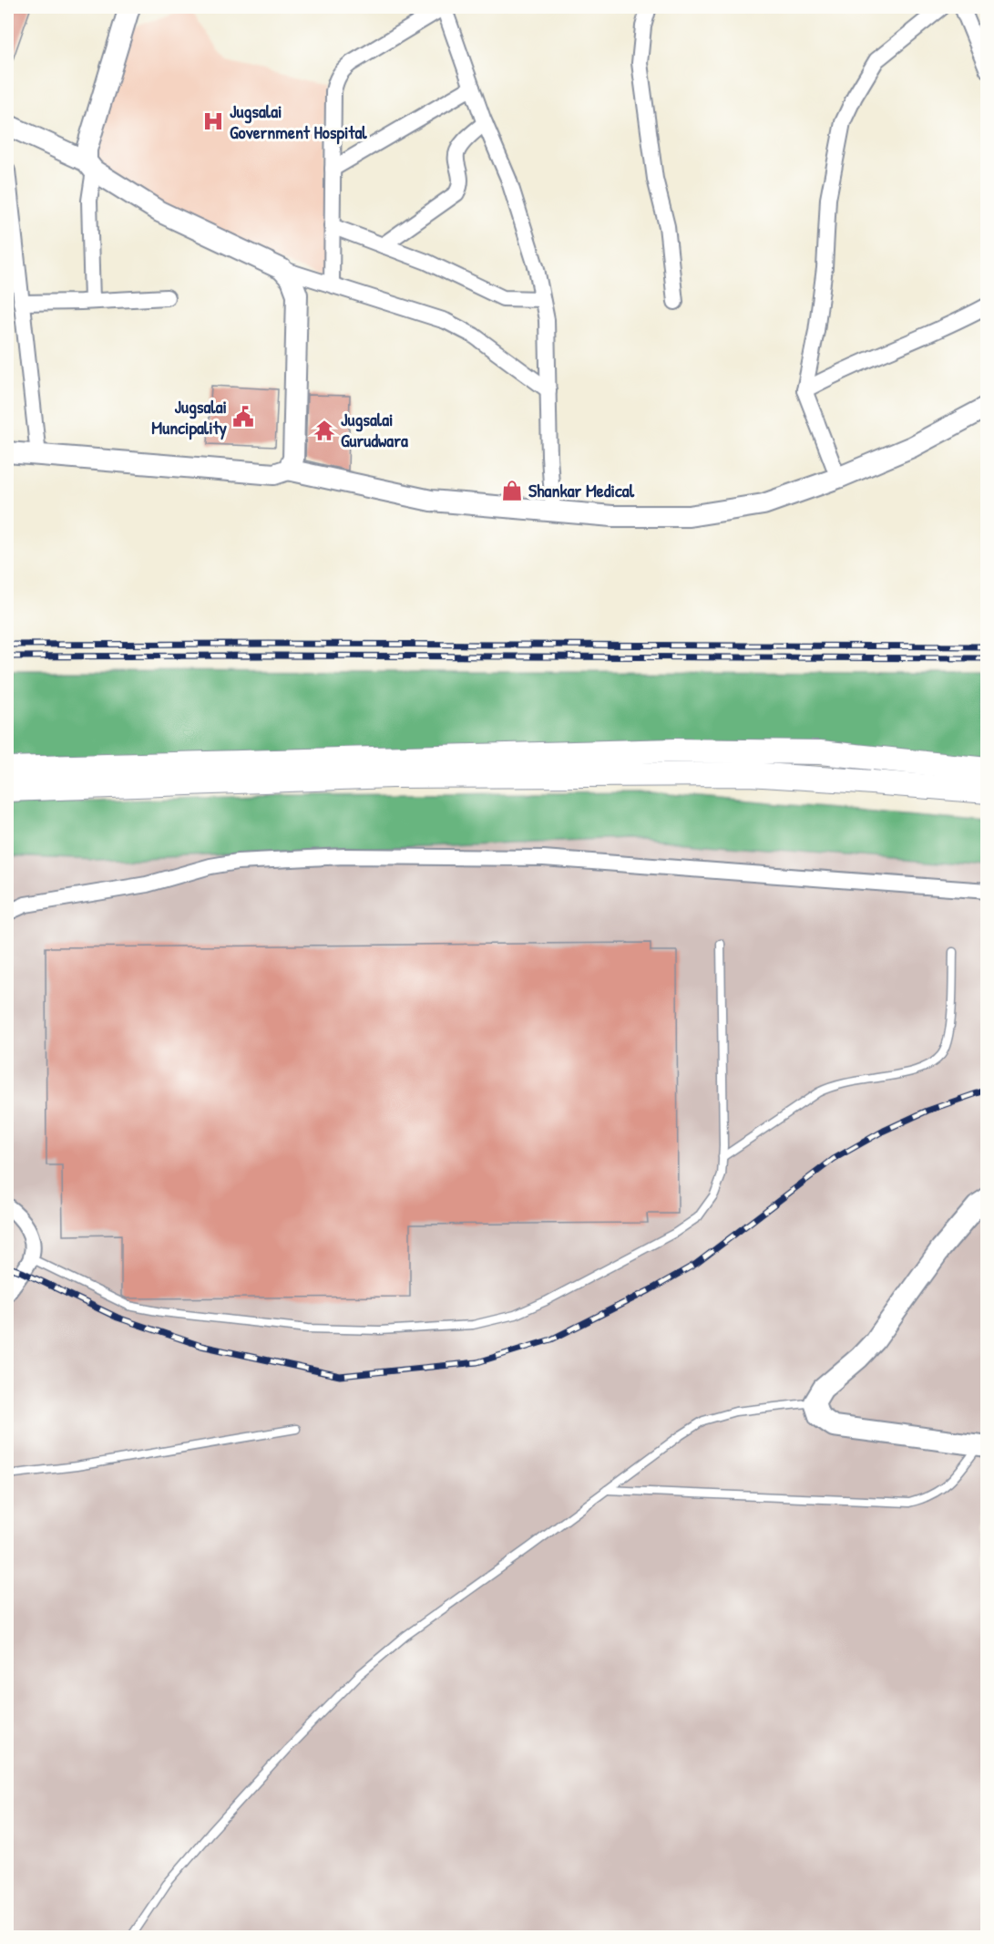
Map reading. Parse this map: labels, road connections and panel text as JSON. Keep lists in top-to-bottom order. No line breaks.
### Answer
{"places":{"hospital":["Jugsalai Government Hospital"],"public building":["Jugsalai Muncipality"],"temple":["Jugsalai Gurudwara"],"shop":["Shankar Medical"]}}
